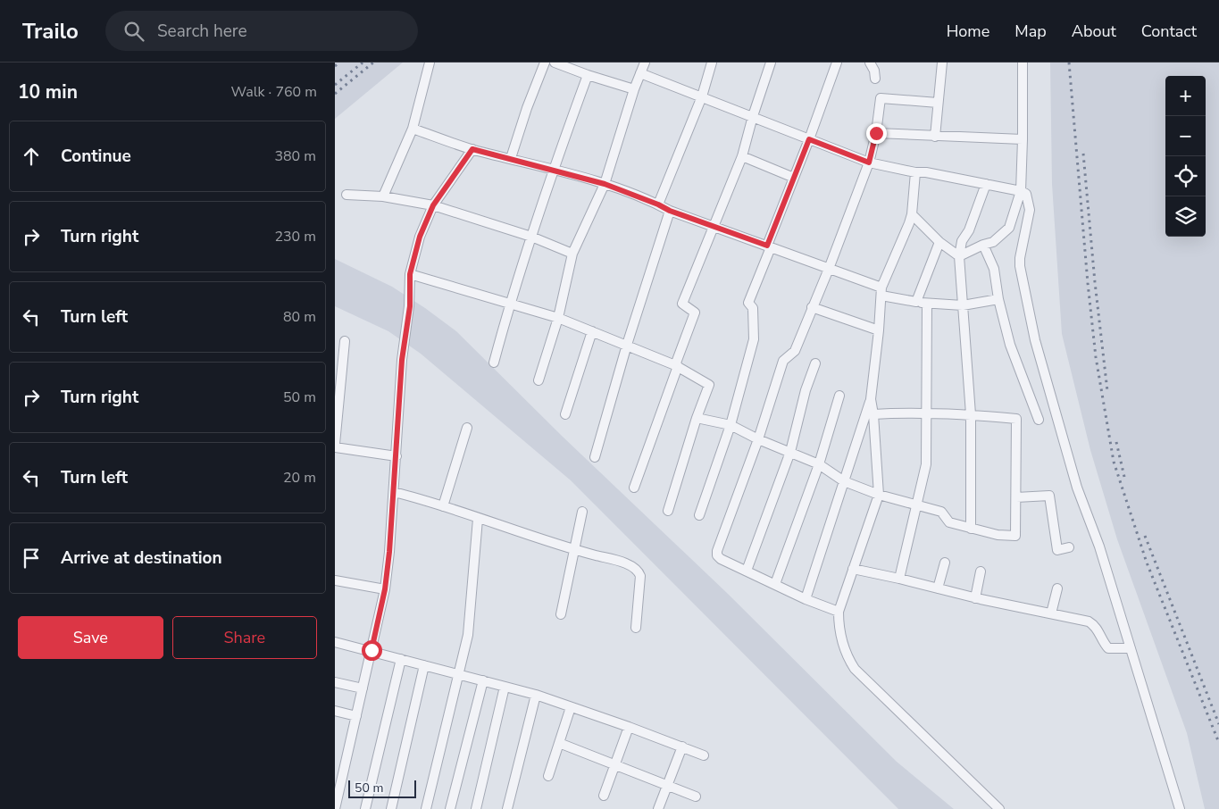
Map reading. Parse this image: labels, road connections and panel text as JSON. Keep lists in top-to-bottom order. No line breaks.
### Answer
{"scale_bar":"50 m","page":{"header":"Trailo","search":"Search here","nav":["Home","Map","About","Contact"],"heading":["10 min","Walk · 760 m"],"map_buttons":["+","−"],"list":[["Continue","380 m"],["Turn right","230 m"],["Turn left","80 m"],["Turn right","50 m"],["Turn left","20 m"],"Arrive at destination"],"buttons":["Save","Share"],"scale":"50 m"}}
